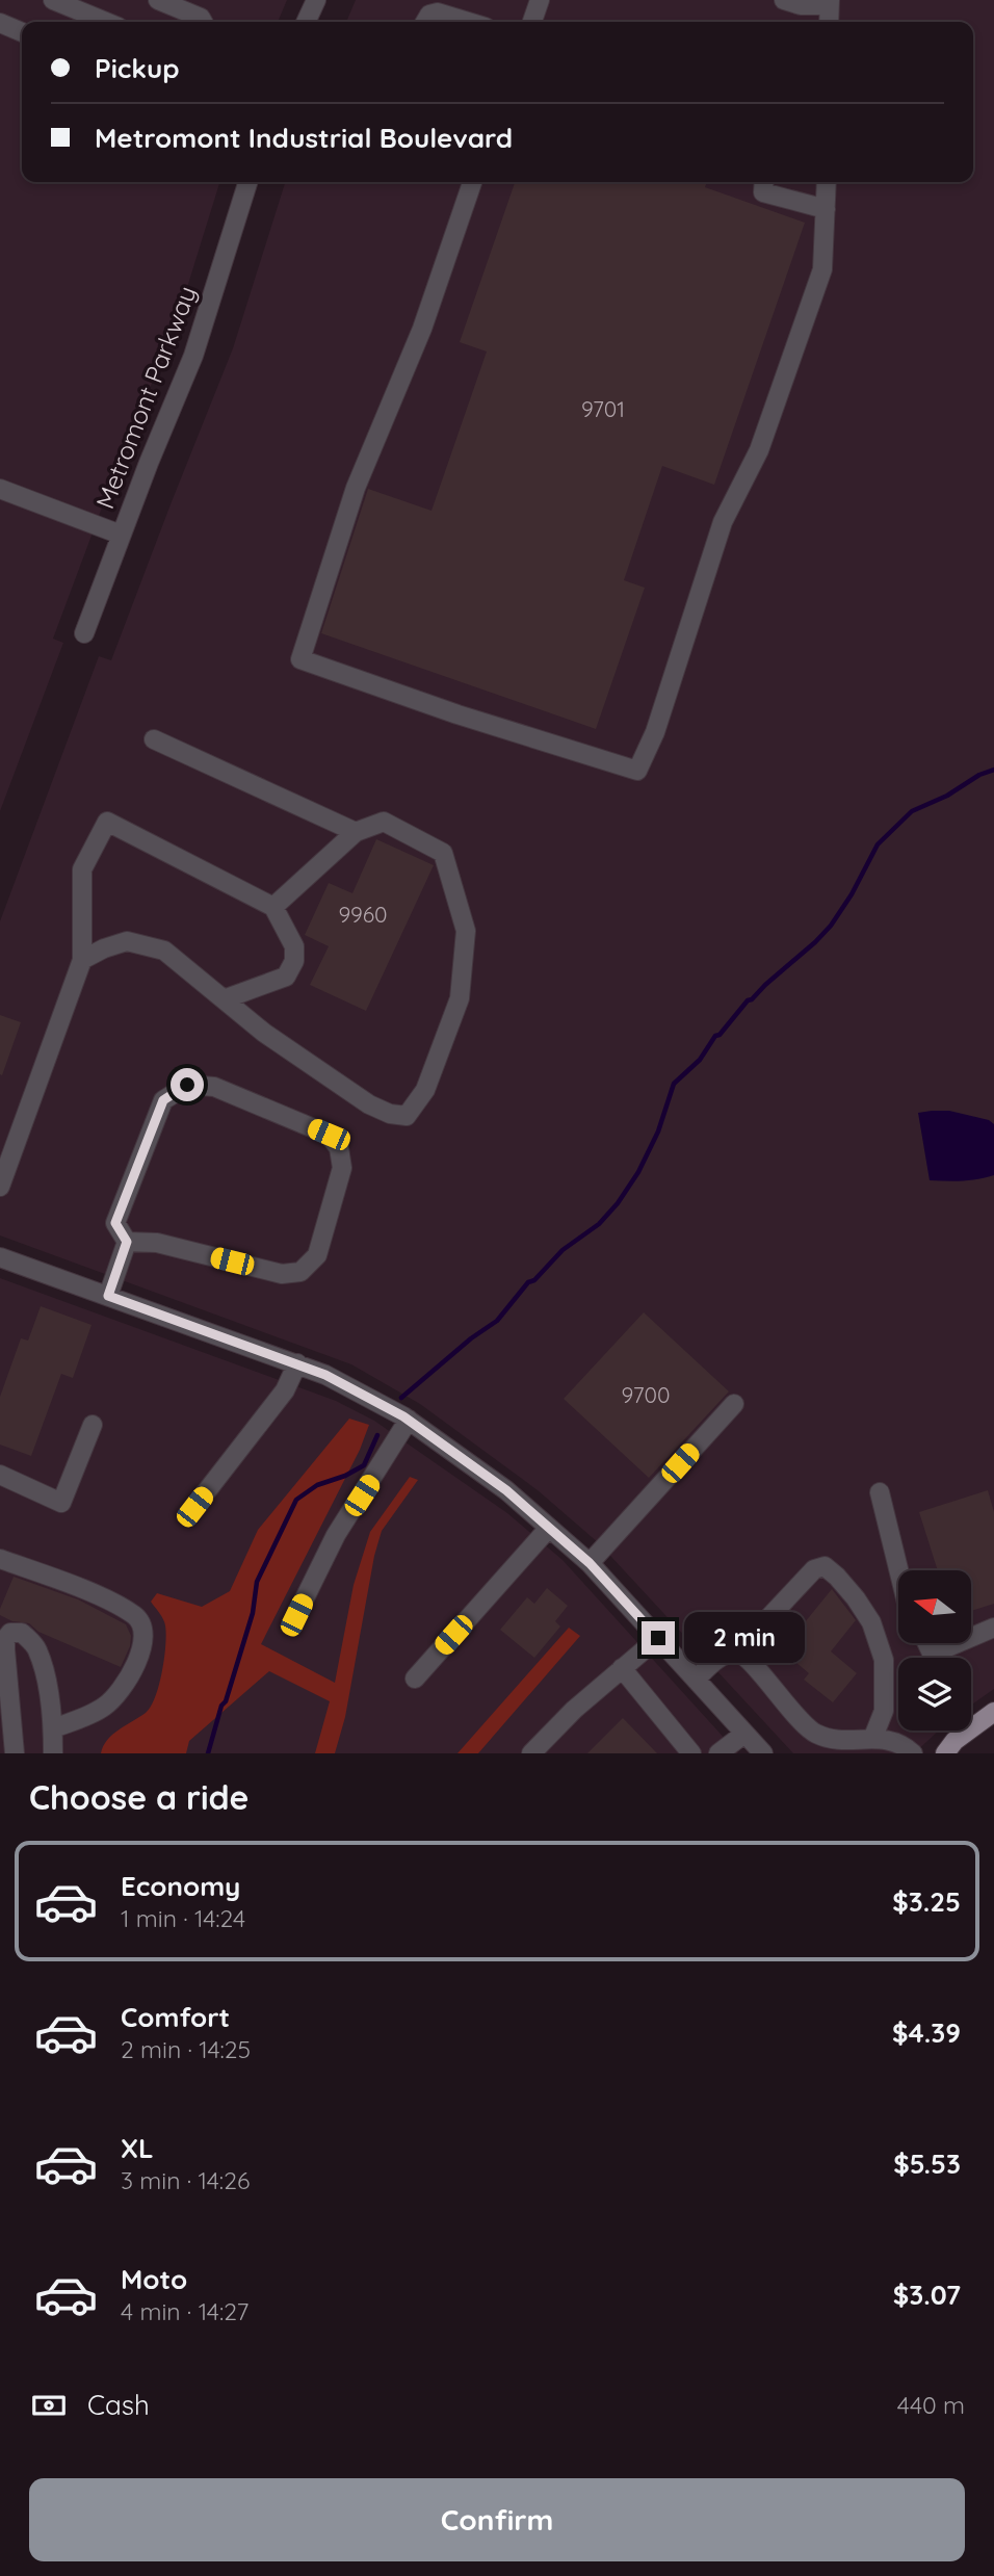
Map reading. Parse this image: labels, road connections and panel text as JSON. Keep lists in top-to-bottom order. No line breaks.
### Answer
{"streets":{"street":["Metromont Parkway"]},"house_numbers":["9701","9960","9700"],"north":"left","page":{"banner":["Pickup","Metromont Industrial Boulevard"],"bubble":"2 min","heading":"Choose a ride","list":[{"name":"Economy","note":"1 min · 14:24","value":"$3.25"},{"name":"Comfort","note":"2 min · 14:25","value":"$4.39"},{"name":"XL","note":"3 min · 14:26","value":"$5.53"},{"name":"Moto","note":"4 min · 14:27","value":"$3.07"}],"pay":["Cash","440 m"],"buttons":"Confirm"}}
